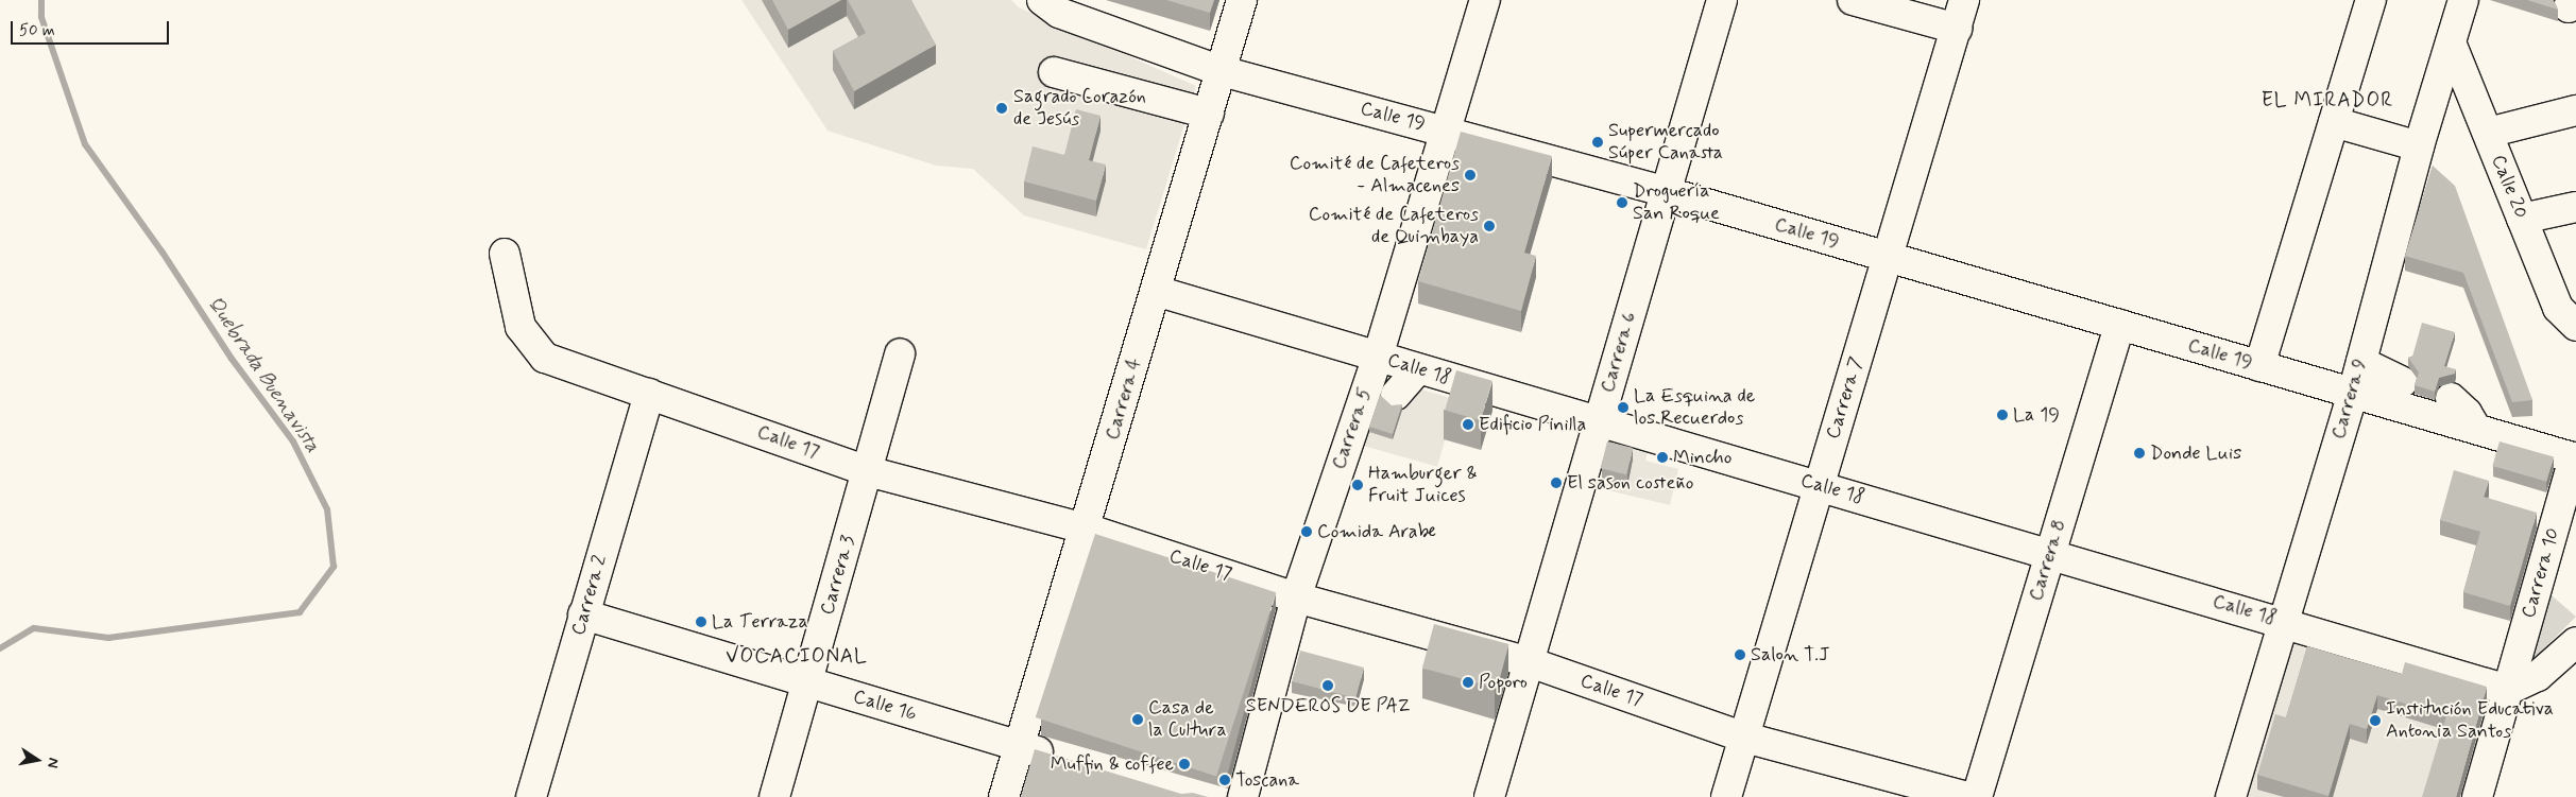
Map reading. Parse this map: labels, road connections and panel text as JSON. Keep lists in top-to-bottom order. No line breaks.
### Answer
{"streets":{"street":["Calle 19","Calle 20","Carrera 6","Calle 18","Carrera 7","Carrera 4","Carrera 9","Carrera 5","Calle 17","Carrera 8","Carrera 10","Carrera 3","Carrera 2","Calle 16"]},"crossings":[["Calle 19","Carrera 6"],["Calle 19","Carrera 7"],["Calle 19","Carrera 4"],["Calle 19","Carrera 9"],["Calle 19","Carrera 5"],["Calle 19","Carrera 8"],["Calle 19","Carrera 10"],["Calle 20","Carrera 9"],["Carrera 6","Calle 18"],["Carrera 6","Calle 17"],["Calle 18","Carrera 7"],["Calle 18","Carrera 4"],["Calle 18","Carrera 9"],["Calle 18","Carrera 5"],["Calle 18","Carrera 8"],["Calle 18","Carrera 10"],["Carrera 7","Calle 17"],["Carrera 4","Calle 17"],["Carrera 4","Calle 16"],["Carrera 5","Calle 17"],["Calle 17","Carrera 3"],["Calle 17","Carrera 2"],["Carrera 3","Calle 16"],["Carrera 2","Calle 16"]],"districts":["EL MIRADOR","VOCACIONAL"],"water":["Quebrada Buenavista"],"places":["Sagrado Corazón de Jesús","Supermercado Súper Canasta","Comité de Cafeteros - Almacenes","Droguería San Roque","Comité de Cafeteros de Quimbaya","La Esquina de los Recuerdos","La 19","Edificio Pinilla","Donde Luis","Mincho","El sason costeño","Hamburger & Fruit Juices","Comida Arabe","La Terraza","Salon T.J","Poporo","SENDEROS DE PAZ","Casa de la Cultura","Institución Educativa Antonia Santos","Muffin & coffee","Toscana"],"scale_bar":"50 m","north":"right"}
